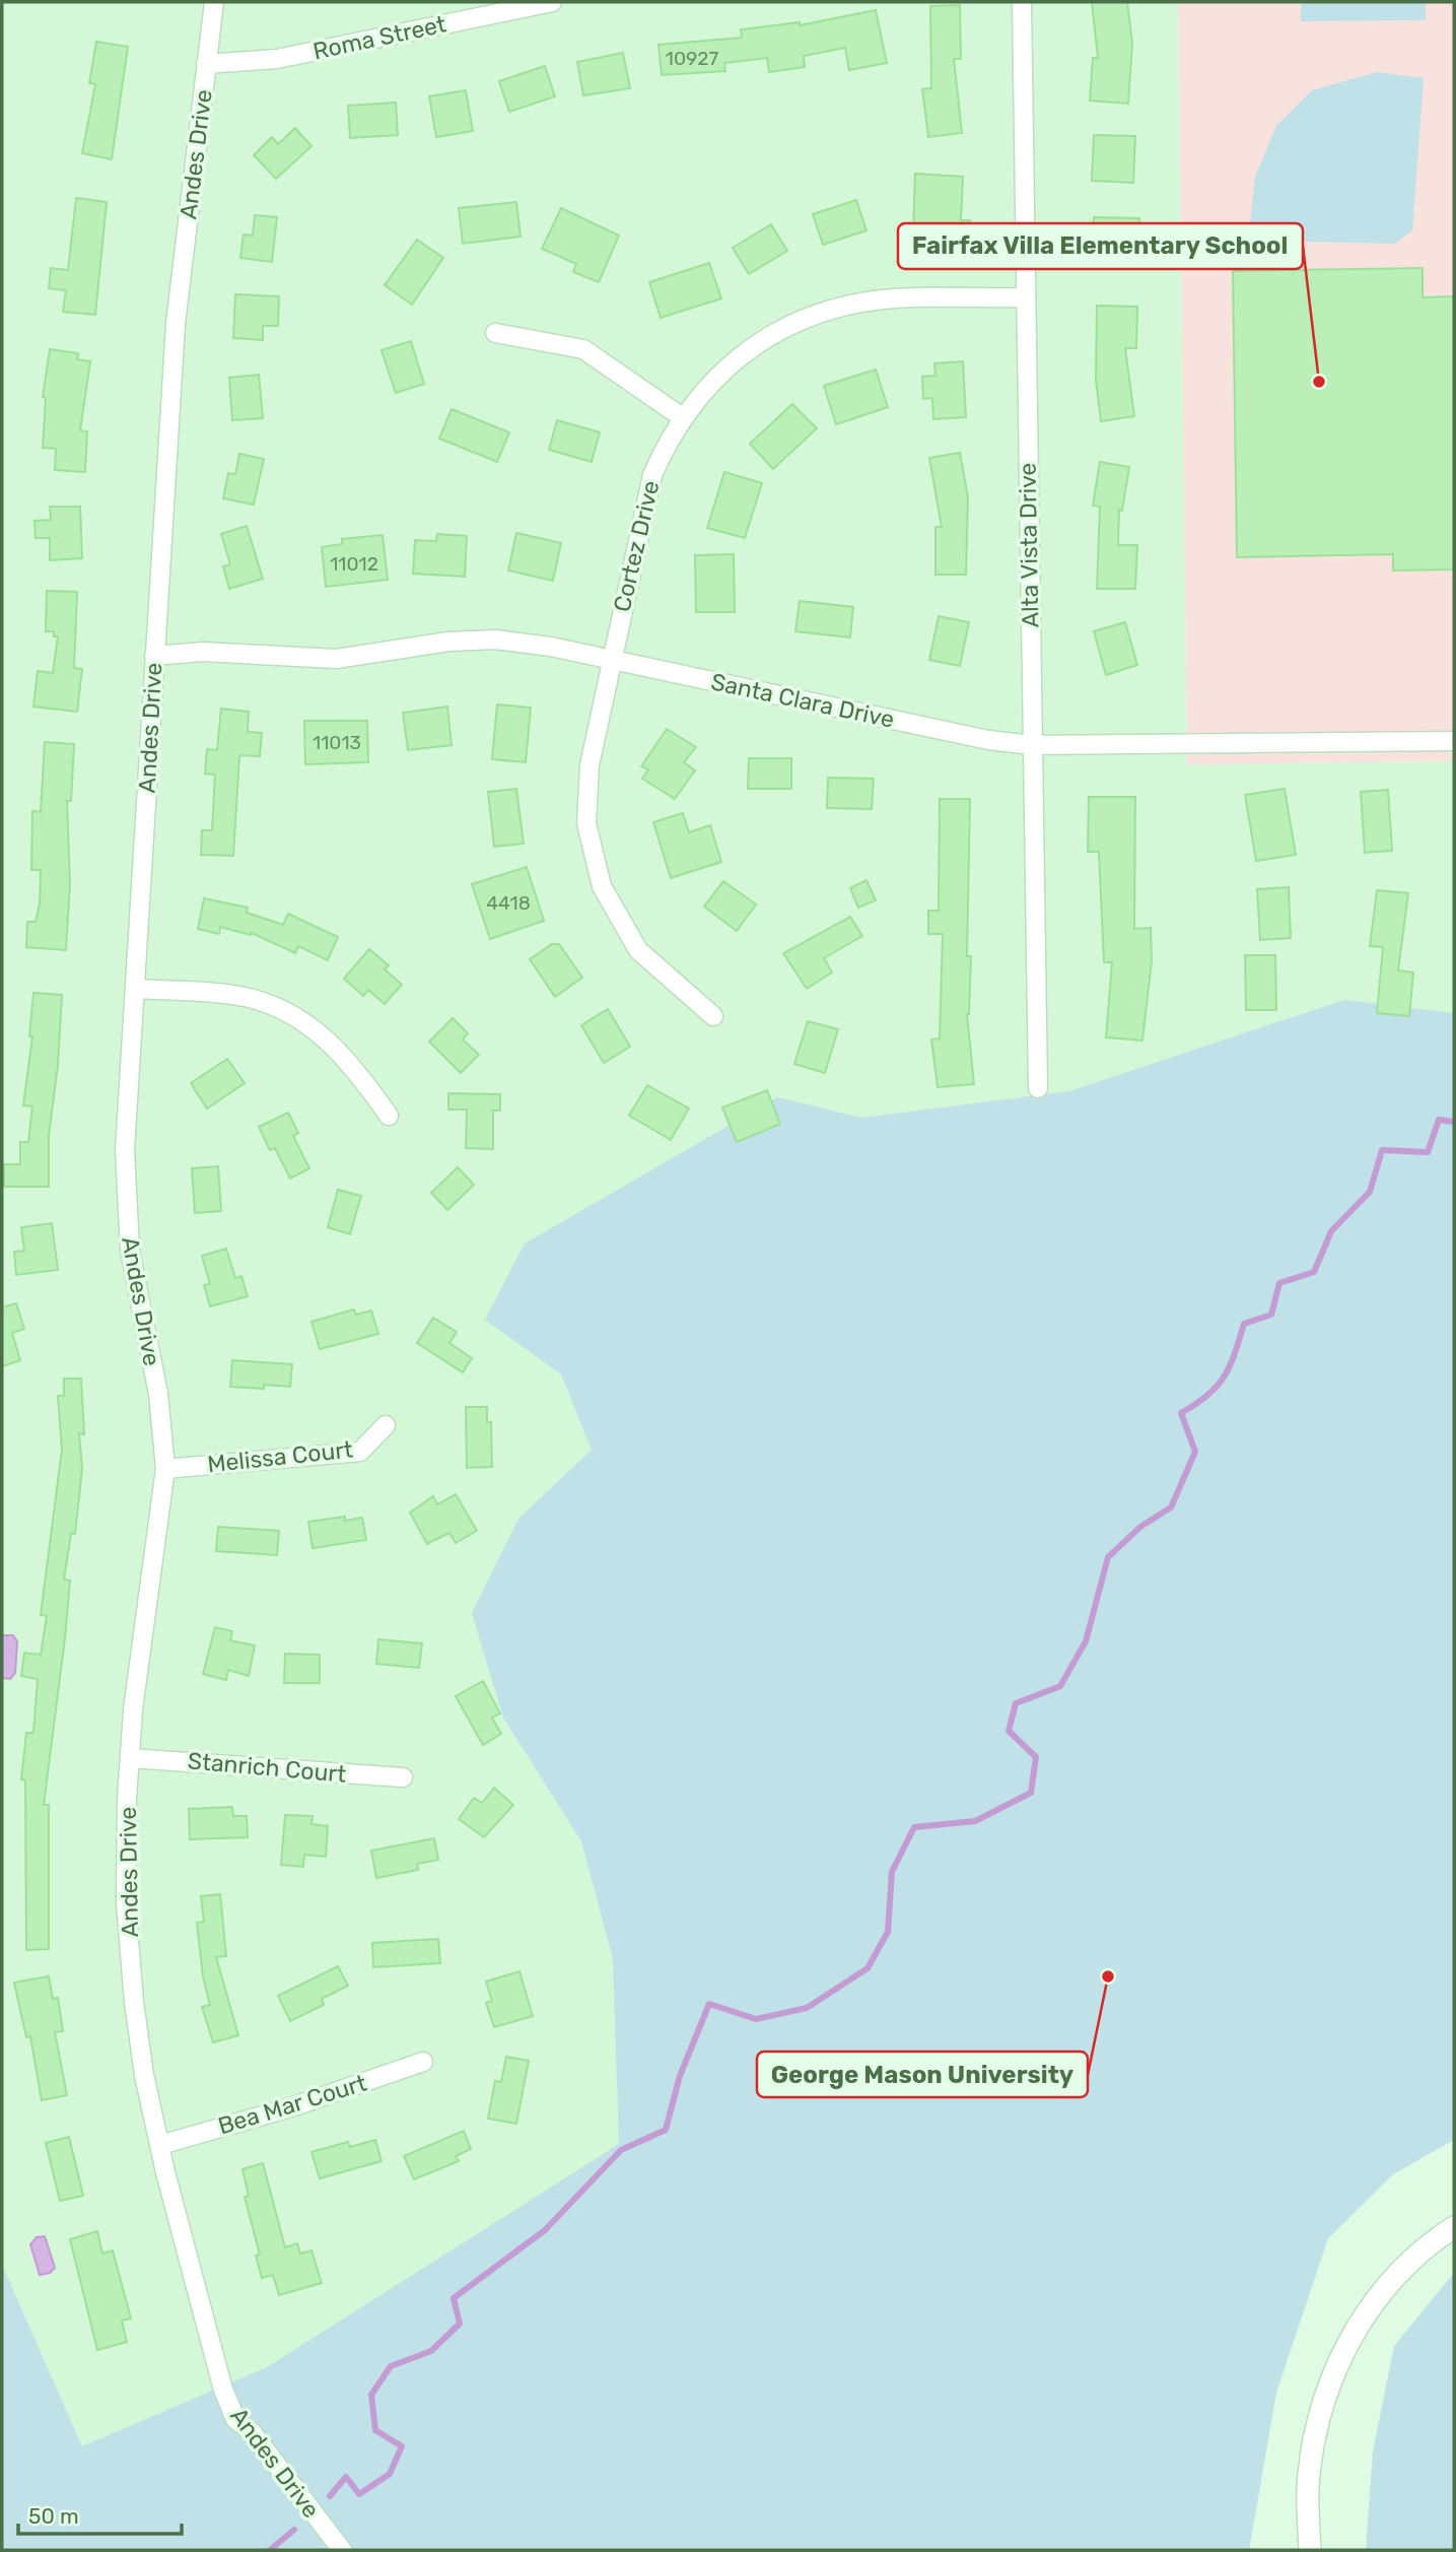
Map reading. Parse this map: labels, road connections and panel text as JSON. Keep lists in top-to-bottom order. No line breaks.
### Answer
{"streets":{"street":["Roma Street","Andes Drive","Alta Vista Drive","Cortez Drive","Santa Clara Drive","Melissa Court","Stanrich Court","Bea Mar Court"]},"crossings":[["Roma Street","Andes Drive"],["Andes Drive","Santa Clara Drive"],["Andes Drive","Melissa Court"],["Andes Drive","Stanrich Court"],["Andes Drive","Bea Mar Court"],["Alta Vista Drive","Cortez Drive"],["Alta Vista Drive","Santa Clara Drive"],["Cortez Drive","Santa Clara Drive"]],"places":["Fairfax Villa Elementary School","George Mason University"],"house_numbers":["10927","11012","11013","4418"],"scale_bar":"50 m"}
